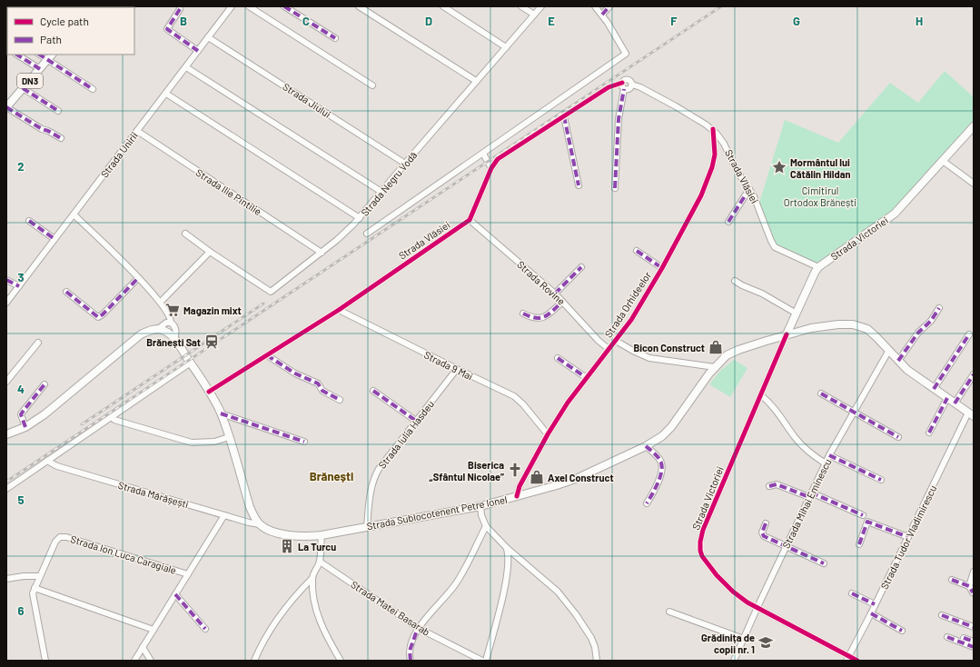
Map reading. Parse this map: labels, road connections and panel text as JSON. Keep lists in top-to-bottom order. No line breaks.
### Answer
{"streets":{"main road":["DN3","Strada Victoriei","Strada Sublocotenent Petre Ionel"],"street":["Strada Jiului","Strada Unirii","Strada Vlăsiei","Strada Negru Vodă","Strada Ilie Pintilie","Strada Rovine","Strada Orhideelor","Strada 9 Mai","Strada Iulia Hasdeu","Strada Mărășești","Strada Mihai Eminescu","Strada Tudor Vladimirescu","Strada Ion Luca Caragiale","Strada Matei Basarab"]},"crossings":[["Strada Jiului","Strada Unirii"],["Strada Jiului","Strada Negru Vodă"],["Strada Unirii","Strada Ilie Pintilie"],["Strada Vlăsiei","Strada Victoriei"],["Strada Vlăsiei","Strada Rovine"],["Strada Vlăsiei","Strada Orhideelor"],["Strada Vlăsiei","Strada 9 Mai"],["Strada Negru Vodă","Strada Ilie Pintilie"],["Strada Victoriei","Strada Mihai Eminescu"],["Strada Victoriei","Strada Sublocotenent Petre Ionel"],["Strada Victoriei","Strada Tudor Vladimirescu"],["Strada Rovine","Strada Orhideelor"],["Strada Orhideelor","Strada 9 Mai"],["Strada Orhideelor","Strada Sublocotenent Petre Ionel"],["Strada 9 Mai","Strada Iulia Hasdeu"],["Strada Iulia Hasdeu","Strada Sublocotenent Petre Ionel"],["Strada Mărășești","Strada Sublocotenent Petre Ionel"],["Strada Mărășești","Strada Ion Luca Caragiale"],["Strada Mihai Eminescu","Strada Sublocotenent Petre Ionel"],["Strada Sublocotenent Petre Ionel","Strada Tudor Vladimirescu"]],"districts":["Brănești"],"parks":["Cimitirul Ortodox Brănești"],"places":{"place":["Mormântul lui Cătălin Hildan"],"supermarket":["Magazin mixt"],"station":["Brănești Sat"],"shop":["Bicon Construct","Axel Construct"],"church":["Biserica „Sfântul Nicolae”"],"building":["La Turcu"],"school or university":["Grădinița de copii nr. 1"]},"legend":["Cycle path","Path"],"grid":{"columns":["B","C","D","E","F","G","H"],"rows":["2","3","4","5","6"]}}
